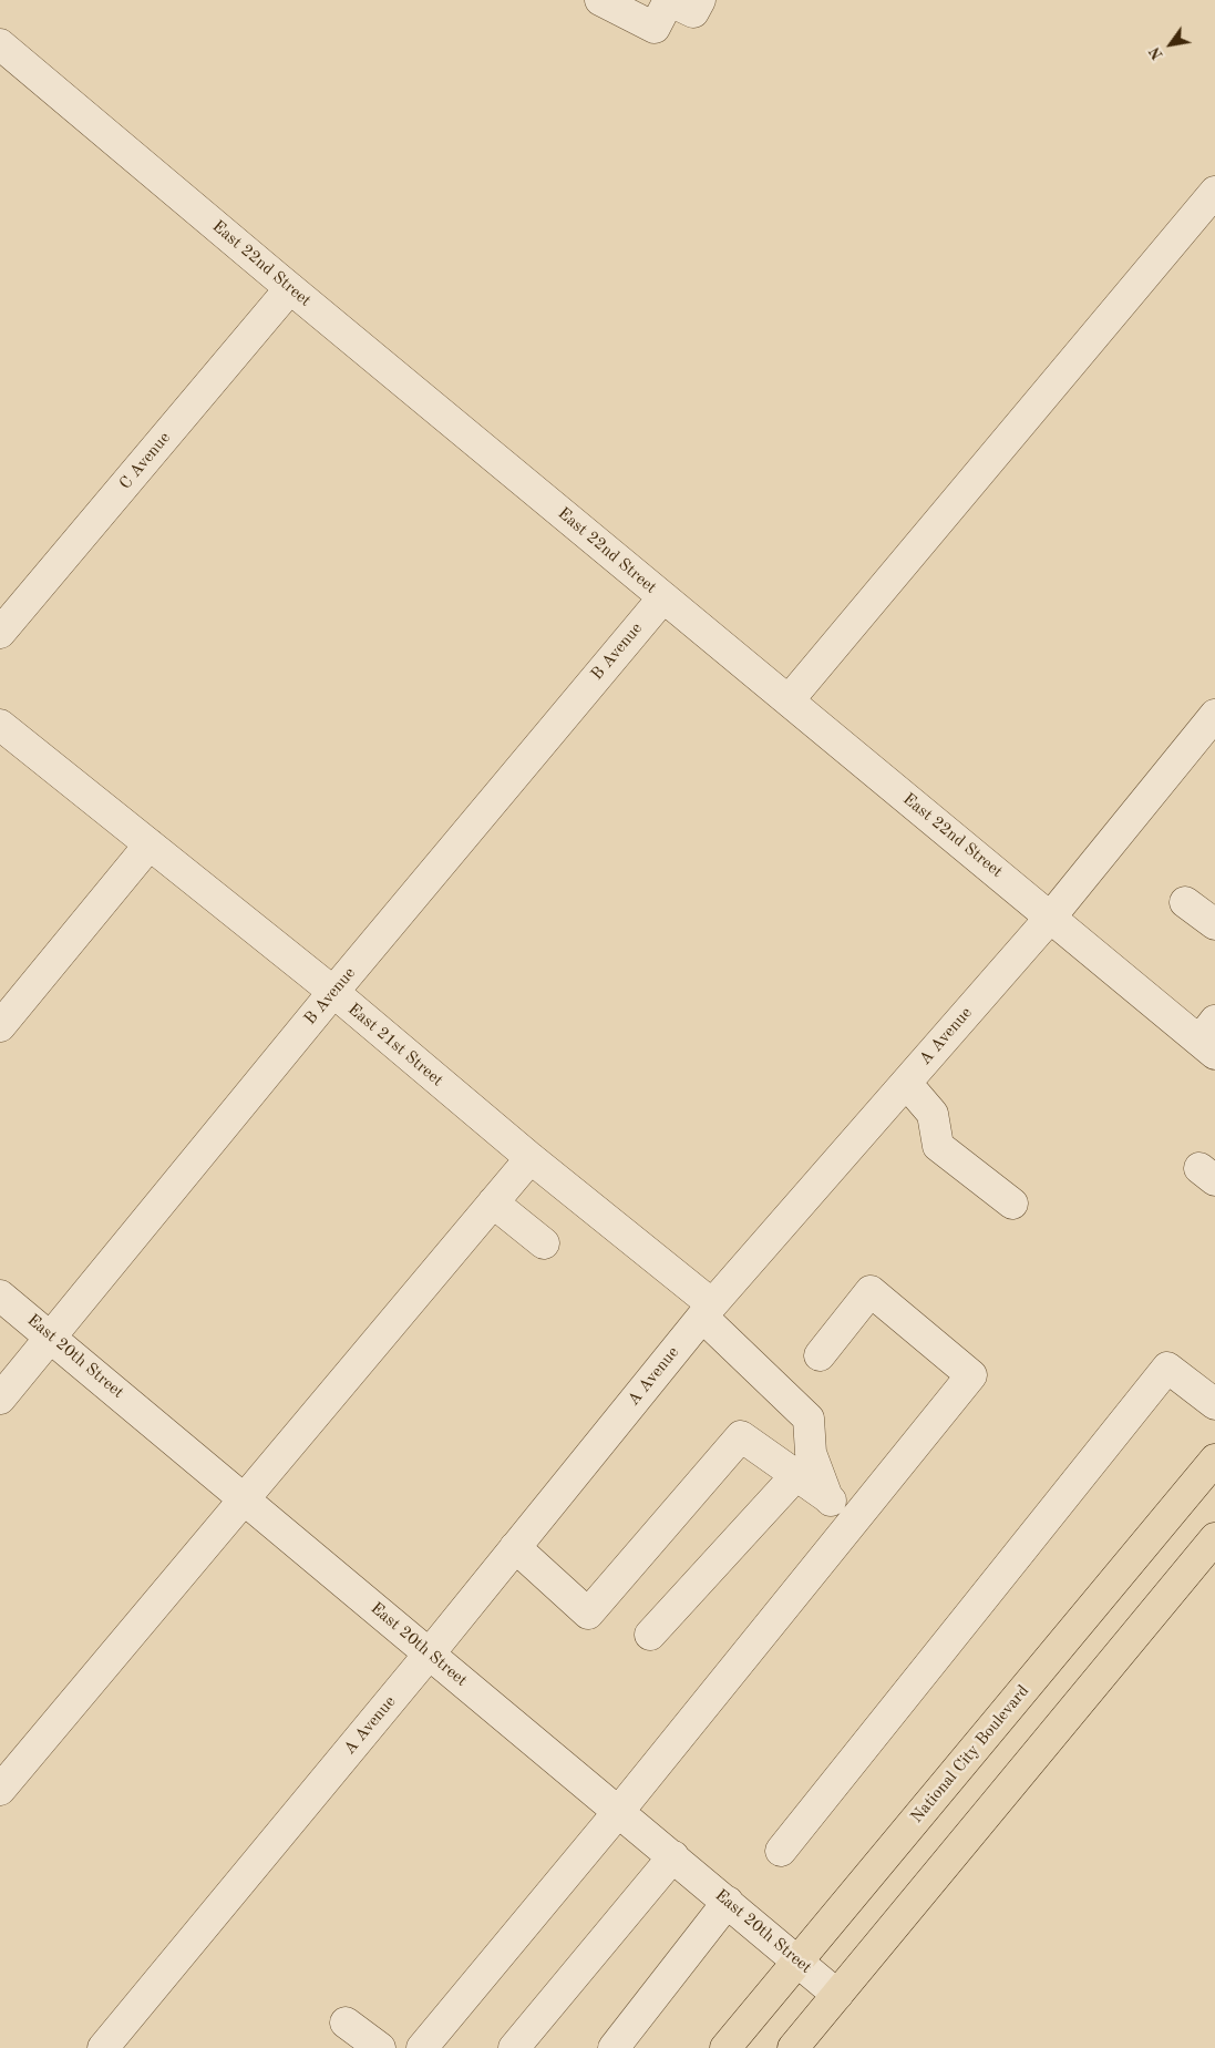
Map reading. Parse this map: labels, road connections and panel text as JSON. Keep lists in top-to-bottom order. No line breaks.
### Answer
{"streets":{"main road":["National City Boulevard"],"street":["East 22nd Street","C Avenue","B Avenue","A Avenue","East 21st Street","East 20th Street"]},"crossings":[["East 22nd Street","C Avenue"],["East 22nd Street","B Avenue"],["East 22nd Street","A Avenue"],["B Avenue","East 21st Street"],["B Avenue","East 20th Street"],["A Avenue","East 21st Street"],["A Avenue","East 20th Street"],["East 20th Street","National City Boulevard"]],"north":"bottom left"}
